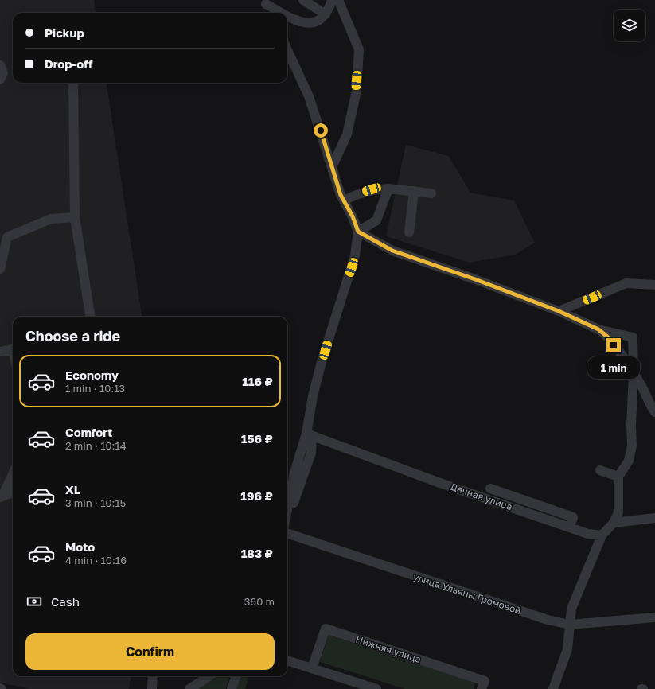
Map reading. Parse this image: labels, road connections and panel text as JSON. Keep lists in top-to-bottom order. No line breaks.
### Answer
{"streets":{"street":["Дачная улица","улица Ульяны Громовой","Нижняя улица"]},"page":{"banner":["Pickup","Drop-off"],"heading":"Choose a ride","list":[{"name":"Economy","note":"1 min · 10:13","value":"116 ₽"},{"name":"Comfort","note":"2 min · 10:14","value":"156 ₽"},{"name":"XL","note":"3 min · 10:15","value":"196 ₽"},{"name":"Moto","note":"4 min · 10:16","value":"183 ₽"}],"bubble":"1 min","pay":["Cash","360 m"],"buttons":"Confirm"}}
